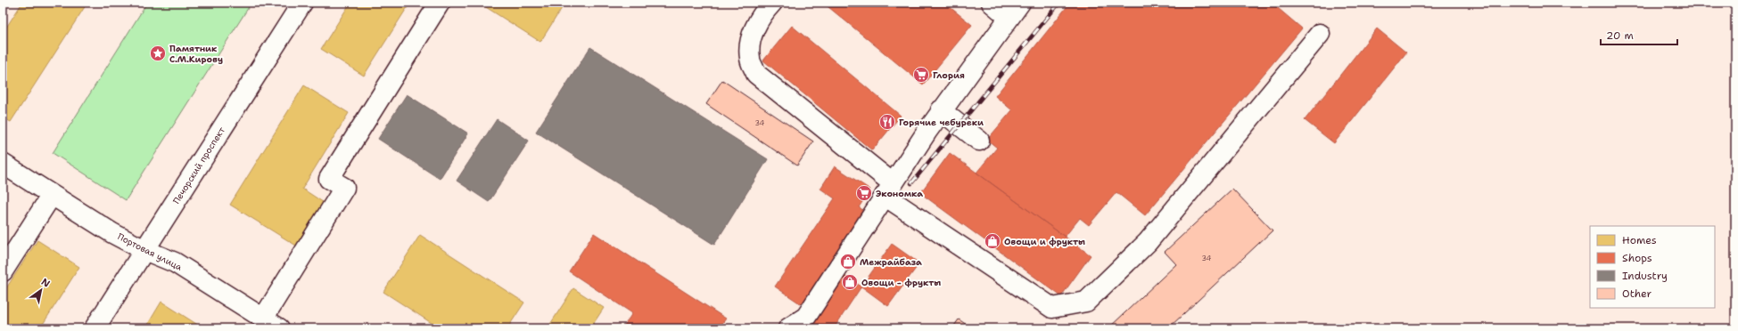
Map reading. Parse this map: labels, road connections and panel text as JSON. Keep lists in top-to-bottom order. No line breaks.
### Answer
{"streets":{"main road":["Печорский проспект","Портовая улица"]},"crossings":[["Печорский проспект","Портовая улица"]],"places":{"place":["Памятник С.М.Кирову"],"supermarket":["Глория","Экономка"],"restaurant":["Горячие чебуреки"],"shop":["Овощи и фрукты","Межрайбаза","Овощи - фрукты"]},"house_numbers":["34","34"],"legend":["Homes","Shops","Industry","Other"],"scale_bar":"20 m","north":"top right"}
